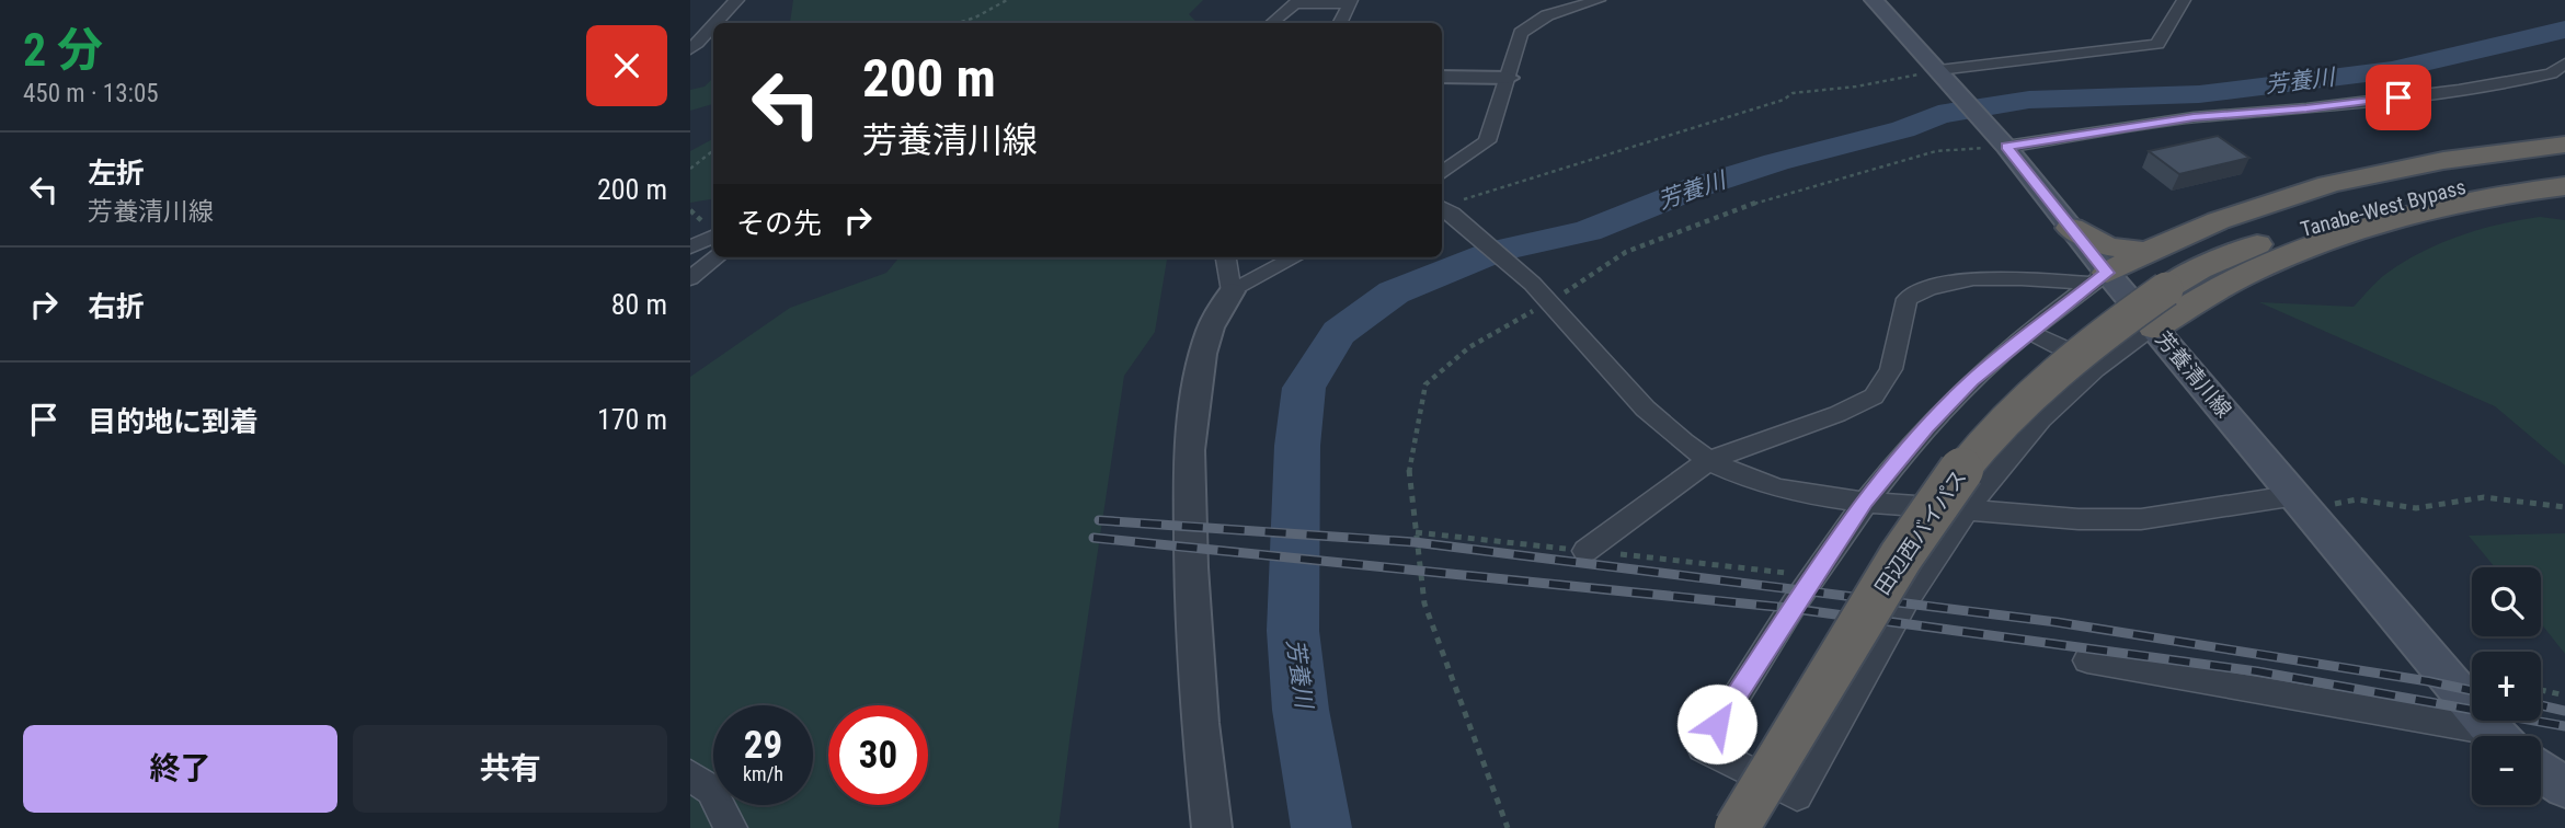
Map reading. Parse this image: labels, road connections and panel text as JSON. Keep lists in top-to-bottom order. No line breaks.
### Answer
{"streets":{"highway":["Tanabe-West Bypass","田辺西バイパス"],"main road":["芳養清川線"]},"crossings":[["Tanabe-West Bypass","田辺西バイパス"]],"water":["芳養川"],"page":{"heading":["2 分","450 m · 13:05"],"turn":["200 m","芳養清川線"],"list":[{"name":"左折","note":"芳養清川線","value":"200 m"},{"name":"右折","value":"80 m"},{"name":"目的地に到着","value":"170 m"}],"then":"その先","map_buttons":["+","−"],"speed":"29 km/h","limit":"30","buttons":["終了","共有"]}}
